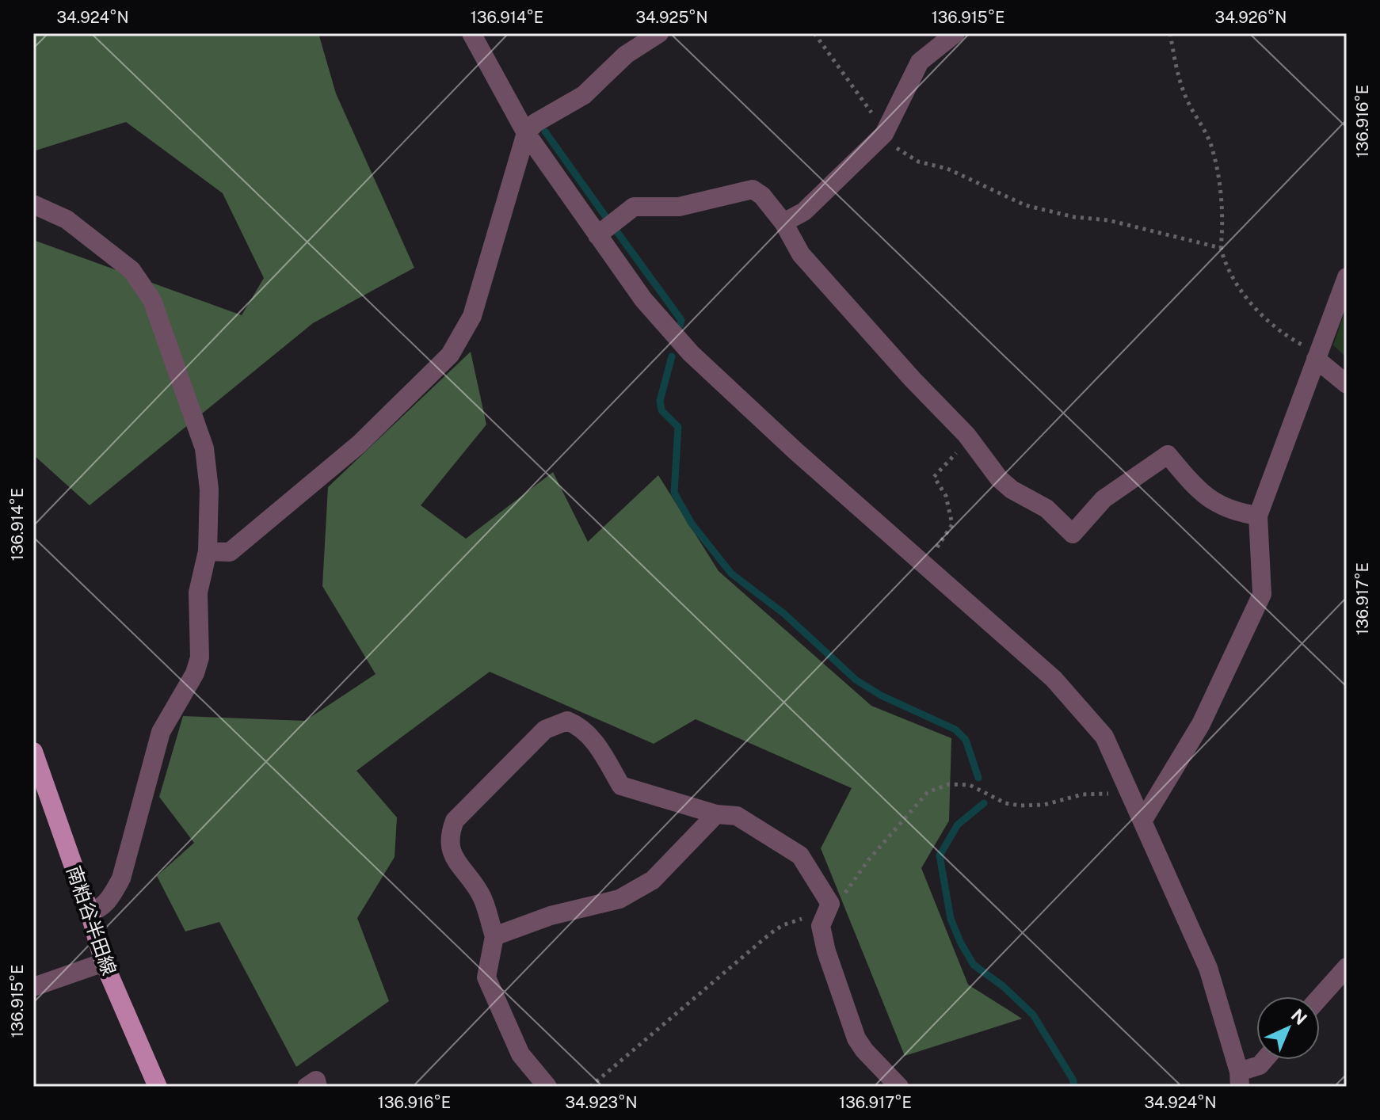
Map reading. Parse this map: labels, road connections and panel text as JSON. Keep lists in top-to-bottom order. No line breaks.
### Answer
{"streets":{"main road":["南粕谷半田線"]},"north":"top right","coordinates":["34.924°N","136.914°E","34.925°N","136.915°E","34.926°N","136.916°E","136.917°E","34.923°N"]}
